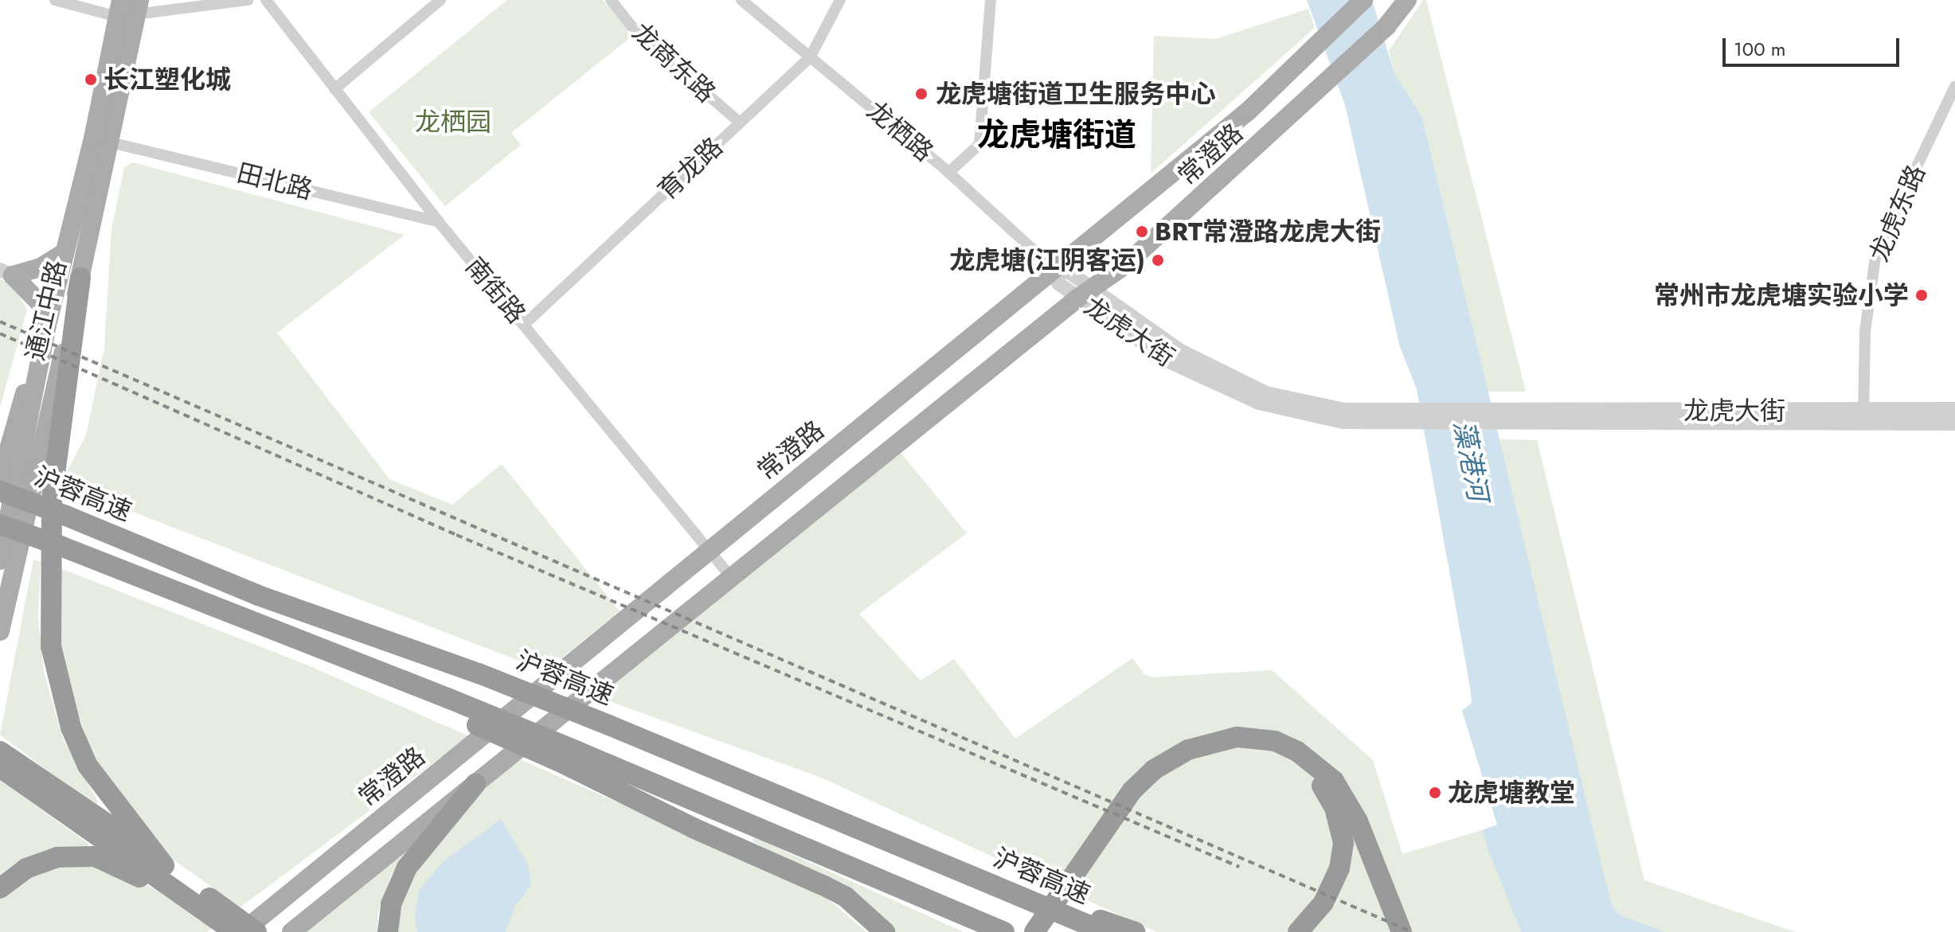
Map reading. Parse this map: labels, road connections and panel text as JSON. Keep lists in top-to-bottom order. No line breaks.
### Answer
{"streets":{"highway":["沪蓉高速"],"main road":["常澄路","通江中路"],"street":["龙商东路","龙栖路","育龙路","田北路","龙虎东路","南街路","龙虎大街"]},"crossings":[["龙商东路","育龙路"],["龙栖路","常澄路"],["龙栖路","育龙路"],["龙栖路","龙虎大街"],["常澄路","南街路"],["常澄路","龙虎大街"],["育龙路","南街路"],["田北路","南街路"],["田北路","通江中路"],["龙虎东路","龙虎大街"]],"districts":["龙虎塘街道"],"water":["藻港河"],"parks":["龙栖园"],"places":["长江塑化城","龙虎塘街道卫生服务中心","BRT常澄路龙虎大街","龙虎塘(江阴客运)","常州市龙虎塘实验小学","龙虎塘教堂"],"scale_bar":"100 m"}
